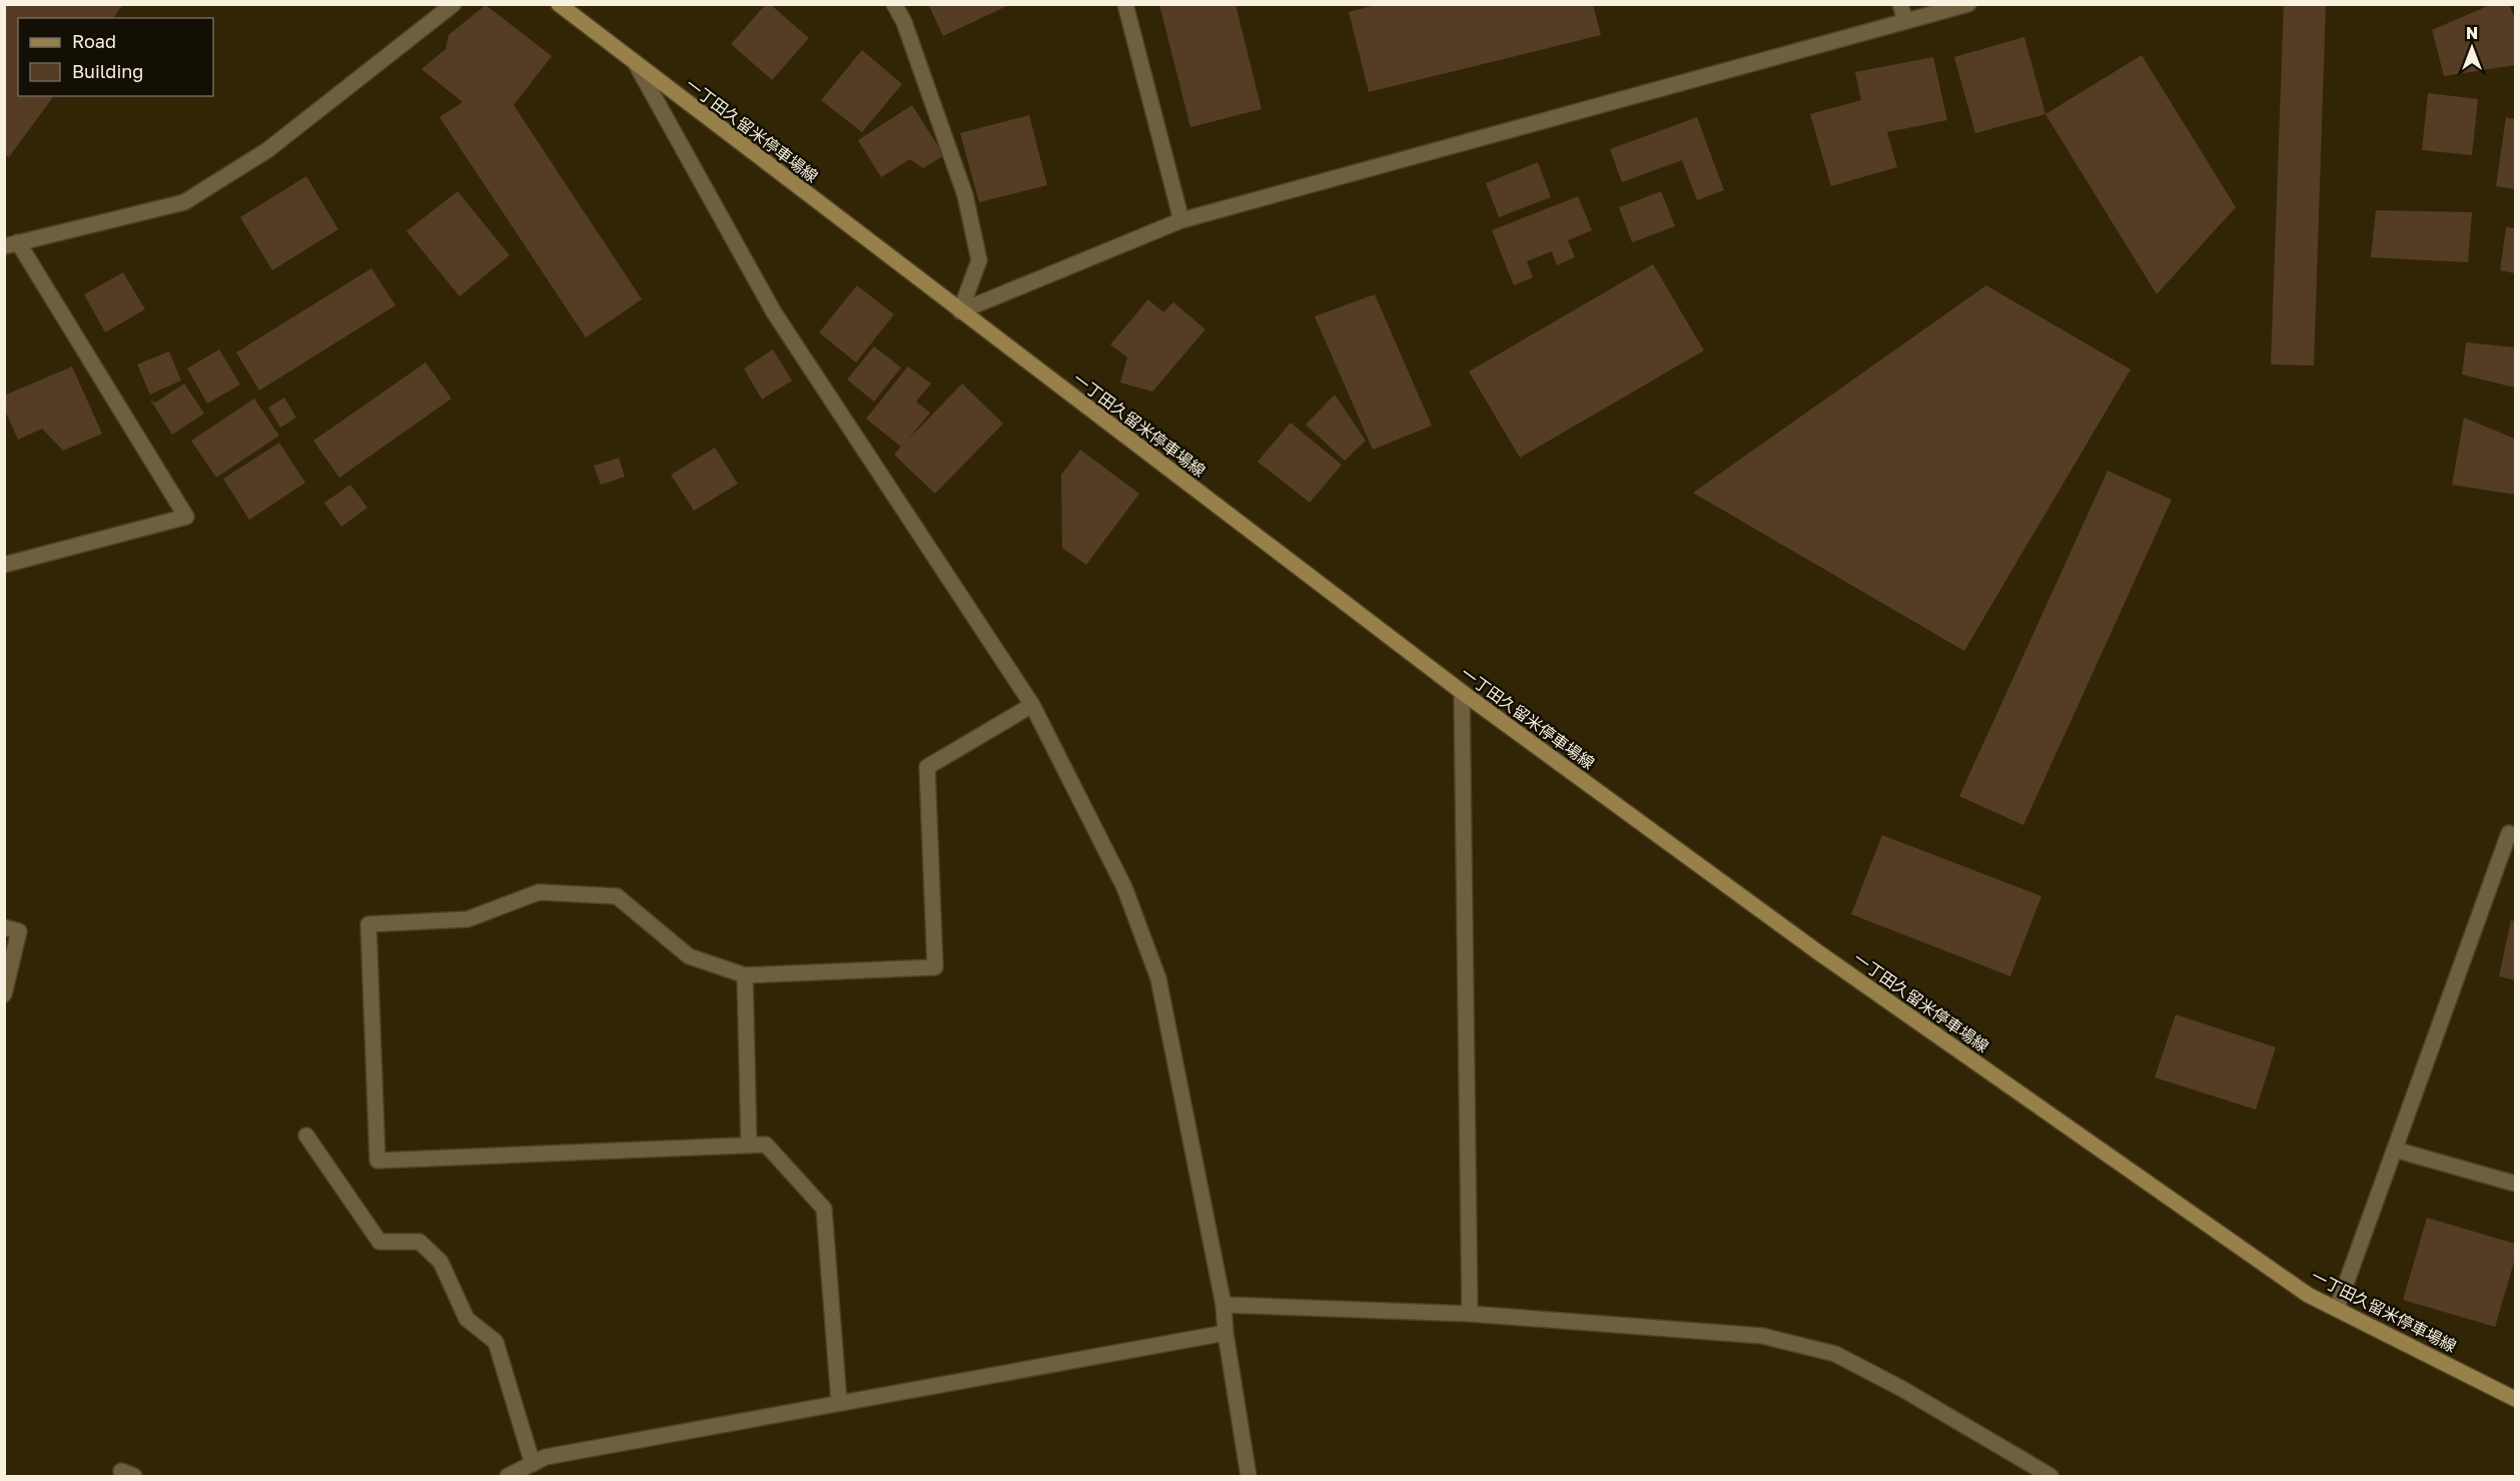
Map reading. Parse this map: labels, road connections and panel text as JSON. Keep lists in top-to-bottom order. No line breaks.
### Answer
{"streets":{"main road":["一丁田久留米停車場線"]},"legend":["Road","Building"],"north":"top"}
